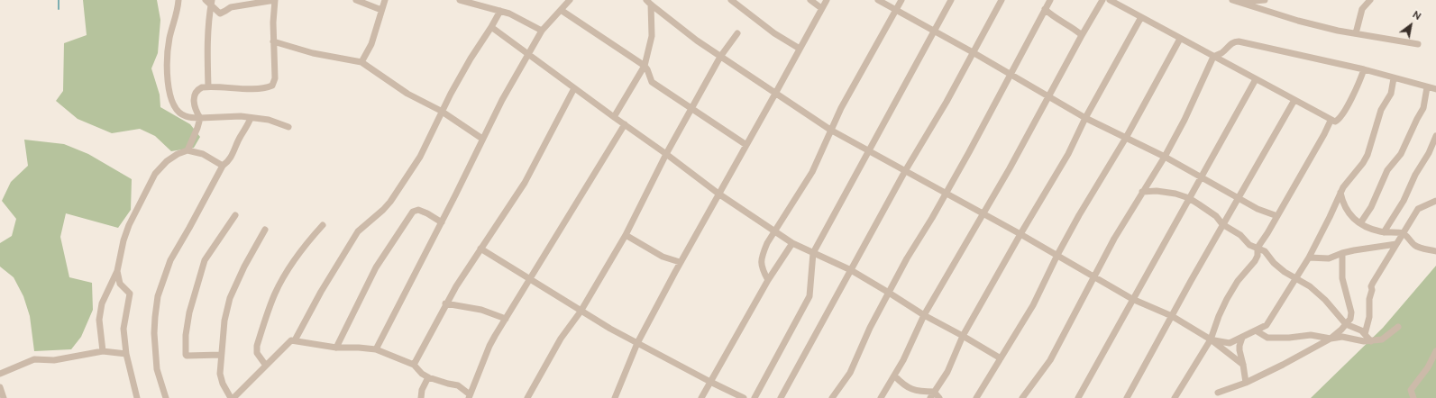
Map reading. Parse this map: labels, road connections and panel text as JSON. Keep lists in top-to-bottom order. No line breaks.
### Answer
{"north":"top right"}
